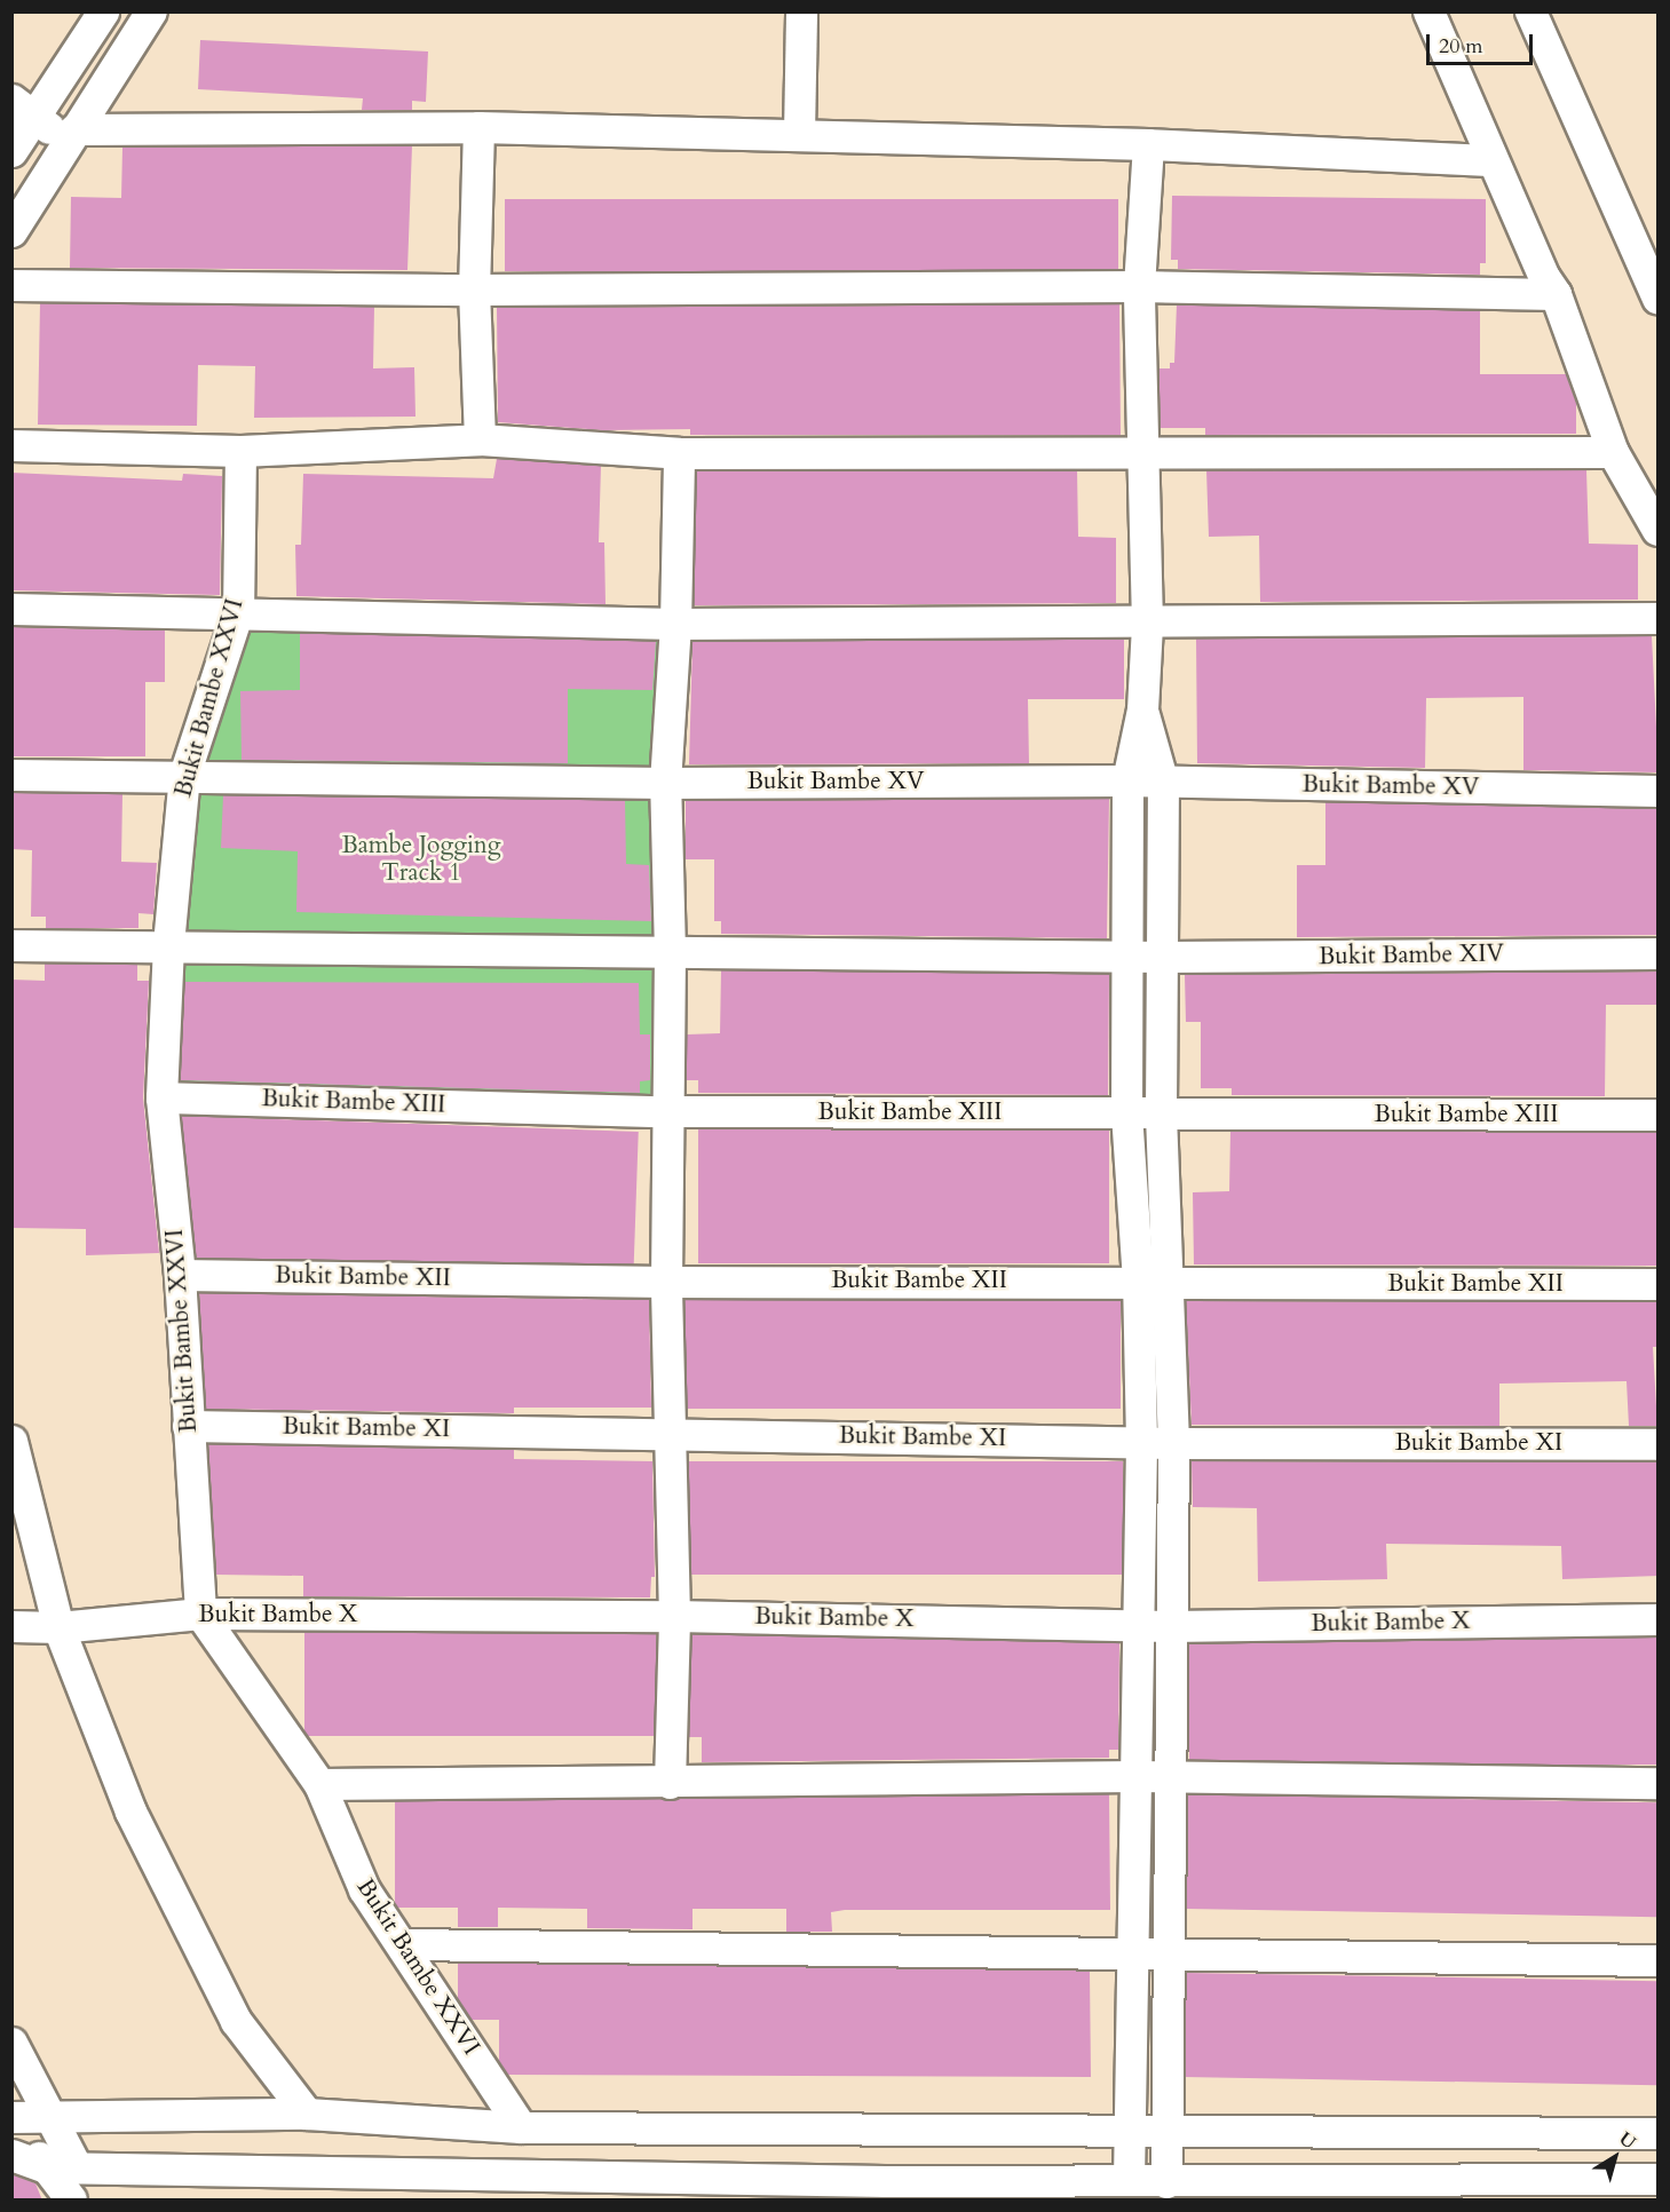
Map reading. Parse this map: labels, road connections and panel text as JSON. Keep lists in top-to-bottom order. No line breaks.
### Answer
{"streets":{"street":["Bukit Bambe XXVI","Bukit Bambe XV","Bukit Bambe XIV","Bukit Bambe XIII","Bukit Bambe XII","Bukit Bambe XI","Bukit Bambe X"]},"crossings":[["Bukit Bambe XXVI","Bukit Bambe XV"],["Bukit Bambe XXVI","Bukit Bambe XIV"],["Bukit Bambe XXVI","Bukit Bambe XIII"],["Bukit Bambe XXVI","Bukit Bambe XII"],["Bukit Bambe XXVI","Bukit Bambe XI"],["Bukit Bambe XXVI","Bukit Bambe X"]],"parks":["Bambe Jogging Track 1"],"scale_bar":"20 m","north":"top right"}
